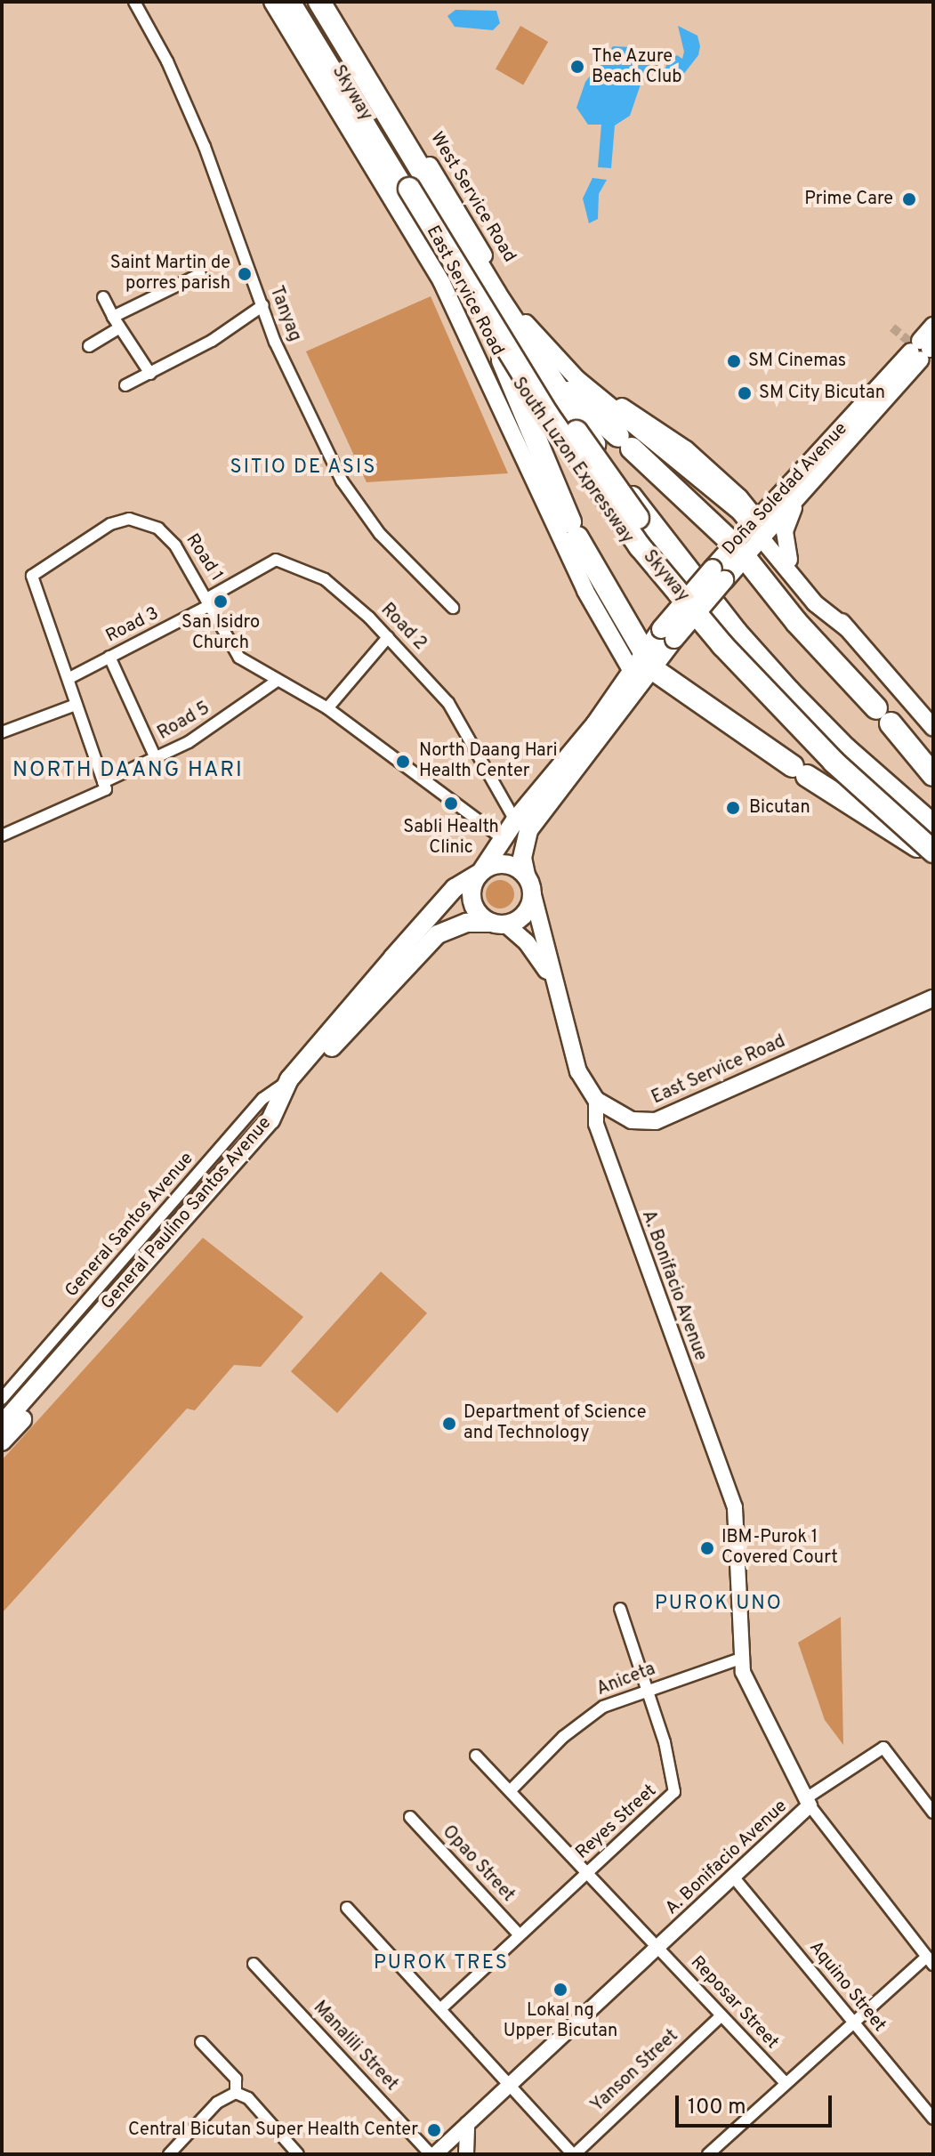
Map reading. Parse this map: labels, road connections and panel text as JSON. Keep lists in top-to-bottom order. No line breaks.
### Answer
{"streets":{"highway":["Skyway","South Luzon Expressway"],"main road":["West Service Road","East Service Road","Doña Soledad Avenue","General Paulino Santos Avenue"],"street":["Tanyag","Road 1","Road 3","Road 2","Road 5","General Santos Avenue","A. Bonifacio Avenue","Aniceta","Reyes Street","Opao Street","Aquino Street","Reposar Street","Manalili Street","Yanson Street"]},"crossings":[["Skyway","South Luzon Expressway"],["West Service Road","Doña Soledad Avenue"],["East Service Road","General Paulino Santos Avenue"],["East Service Road","A. Bonifacio Avenue"],["Doña Soledad Avenue","General Paulino Santos Avenue"],["Road 1","Road 3"],["Road 1","Road 2"],["Road 1","Road 5"],["Road 1","General Paulino Santos Avenue"],["Road 3","Road 2"],["Road 2","General Paulino Santos Avenue"],["General Paulino Santos Avenue","General Santos Avenue"],["A. Bonifacio Avenue","Aniceta"],["A. Bonifacio Avenue","Aquino Street"],["A. Bonifacio Avenue","Reposar Street"],["A. Bonifacio Avenue","Manalili Street"],["Aniceta","Reyes Street"],["Aniceta","Reposar Street"],["Reyes Street","Opao Street"],["Reyes Street","Reposar Street"],["Reposar Street","Yanson Street"]],"districts":["SITIO DE ASIS","NORTH DAANG HARI","PUROK UNO","PUROK TRES"],"places":["The Azure Beach Club","Prime Care","Saint Martin de porres parish","SM Cinemas","SM City Bicutan","San Isidro Church","North Daang Hari Health Center","Sabli Health Clinic","Bicutan","Department of Science and Technology","IBM-Purok 1 Covered Court","Lokal ng Upper Bicutan","Central Bicutan Super Health Center"],"scale_bar":"100 m"}
